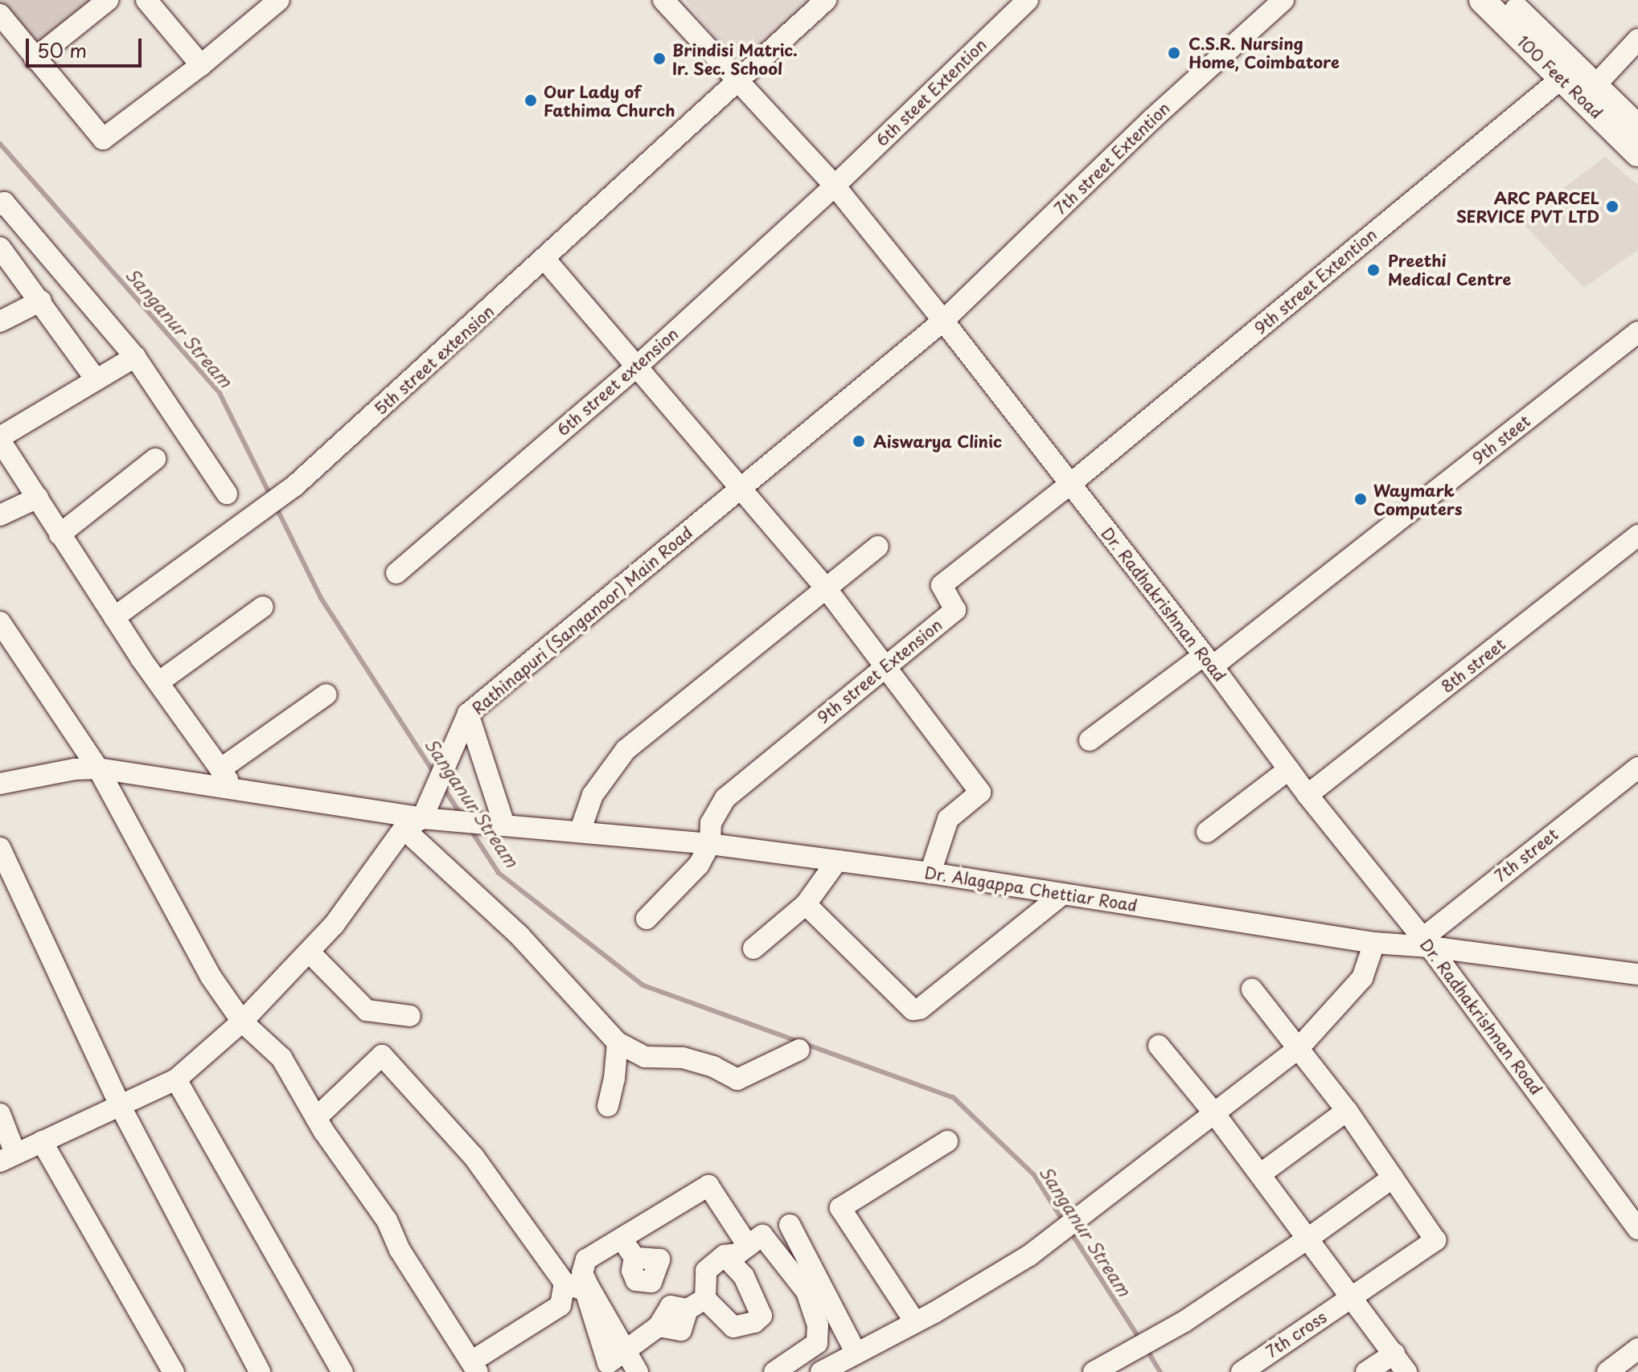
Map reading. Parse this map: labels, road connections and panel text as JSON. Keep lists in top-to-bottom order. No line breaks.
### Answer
{"streets":{"main road":["100 Feet Road"],"street":["6th steet Extention","7th street Extention","9th street Extention","5th street extension","6th street extension","9th steet","Dr. Radhakrishnan Road","Rathinapuri (Sanganoor) Main Road","8th street","9th street Extension","7th street","Dr. Alagappa Chettiar Road","7th cross"]},"crossings":[["100 Feet Road","9th street Extention"],["6th steet Extention","6th street extension"],["6th steet Extention","Dr. Radhakrishnan Road"],["7th street Extention","Dr. Radhakrishnan Road"],["7th street Extention","Rathinapuri (Sanganoor) Main Road"],["9th street Extention","Dr. Radhakrishnan Road"],["9th street Extention","9th street Extension"],["5th street extension","Dr. Radhakrishnan Road"],["6th street extension","Dr. Radhakrishnan Road"],["9th steet","Dr. Radhakrishnan Road"],["Dr. Radhakrishnan Road","Rathinapuri (Sanganoor) Main Road"],["Dr. Radhakrishnan Road","8th street"],["Dr. Radhakrishnan Road","9th street Extension"],["Dr. Radhakrishnan Road","7th street"],["Dr. Radhakrishnan Road","Dr. Alagappa Chettiar Road"],["Rathinapuri (Sanganoor) Main Road","Dr. Alagappa Chettiar Road"],["9th street Extension","Dr. Alagappa Chettiar Road"],["7th street","Dr. Alagappa Chettiar Road"]],"water":["Sanganur Stream"],"places":["C.S.R. Nursing Home, Coimbatore","Brindisi Matric. Ir. Sec. School","Our Lady of Fathima Church","ARC PARCEL SERVICE PVT LTD","Preethi Medical Centre","Aiswarya Clinic","Waymark Computers"],"scale_bar":"50 m"}
